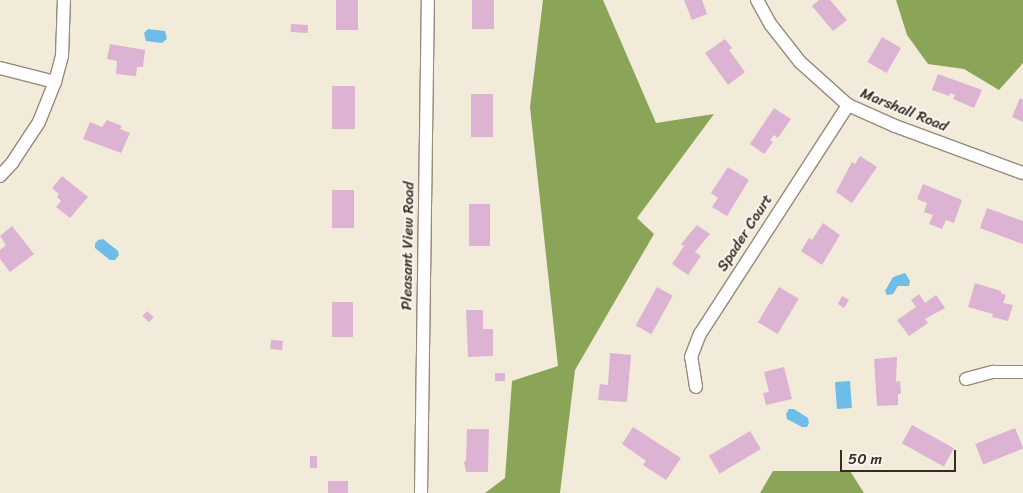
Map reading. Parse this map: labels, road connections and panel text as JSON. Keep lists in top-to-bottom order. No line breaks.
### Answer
{"streets":{"street":["Marshall Road","Spader Court","Pleasant View Road"]},"crossings":[["Marshall Road","Spader Court"]],"scale_bar":"50 m"}
